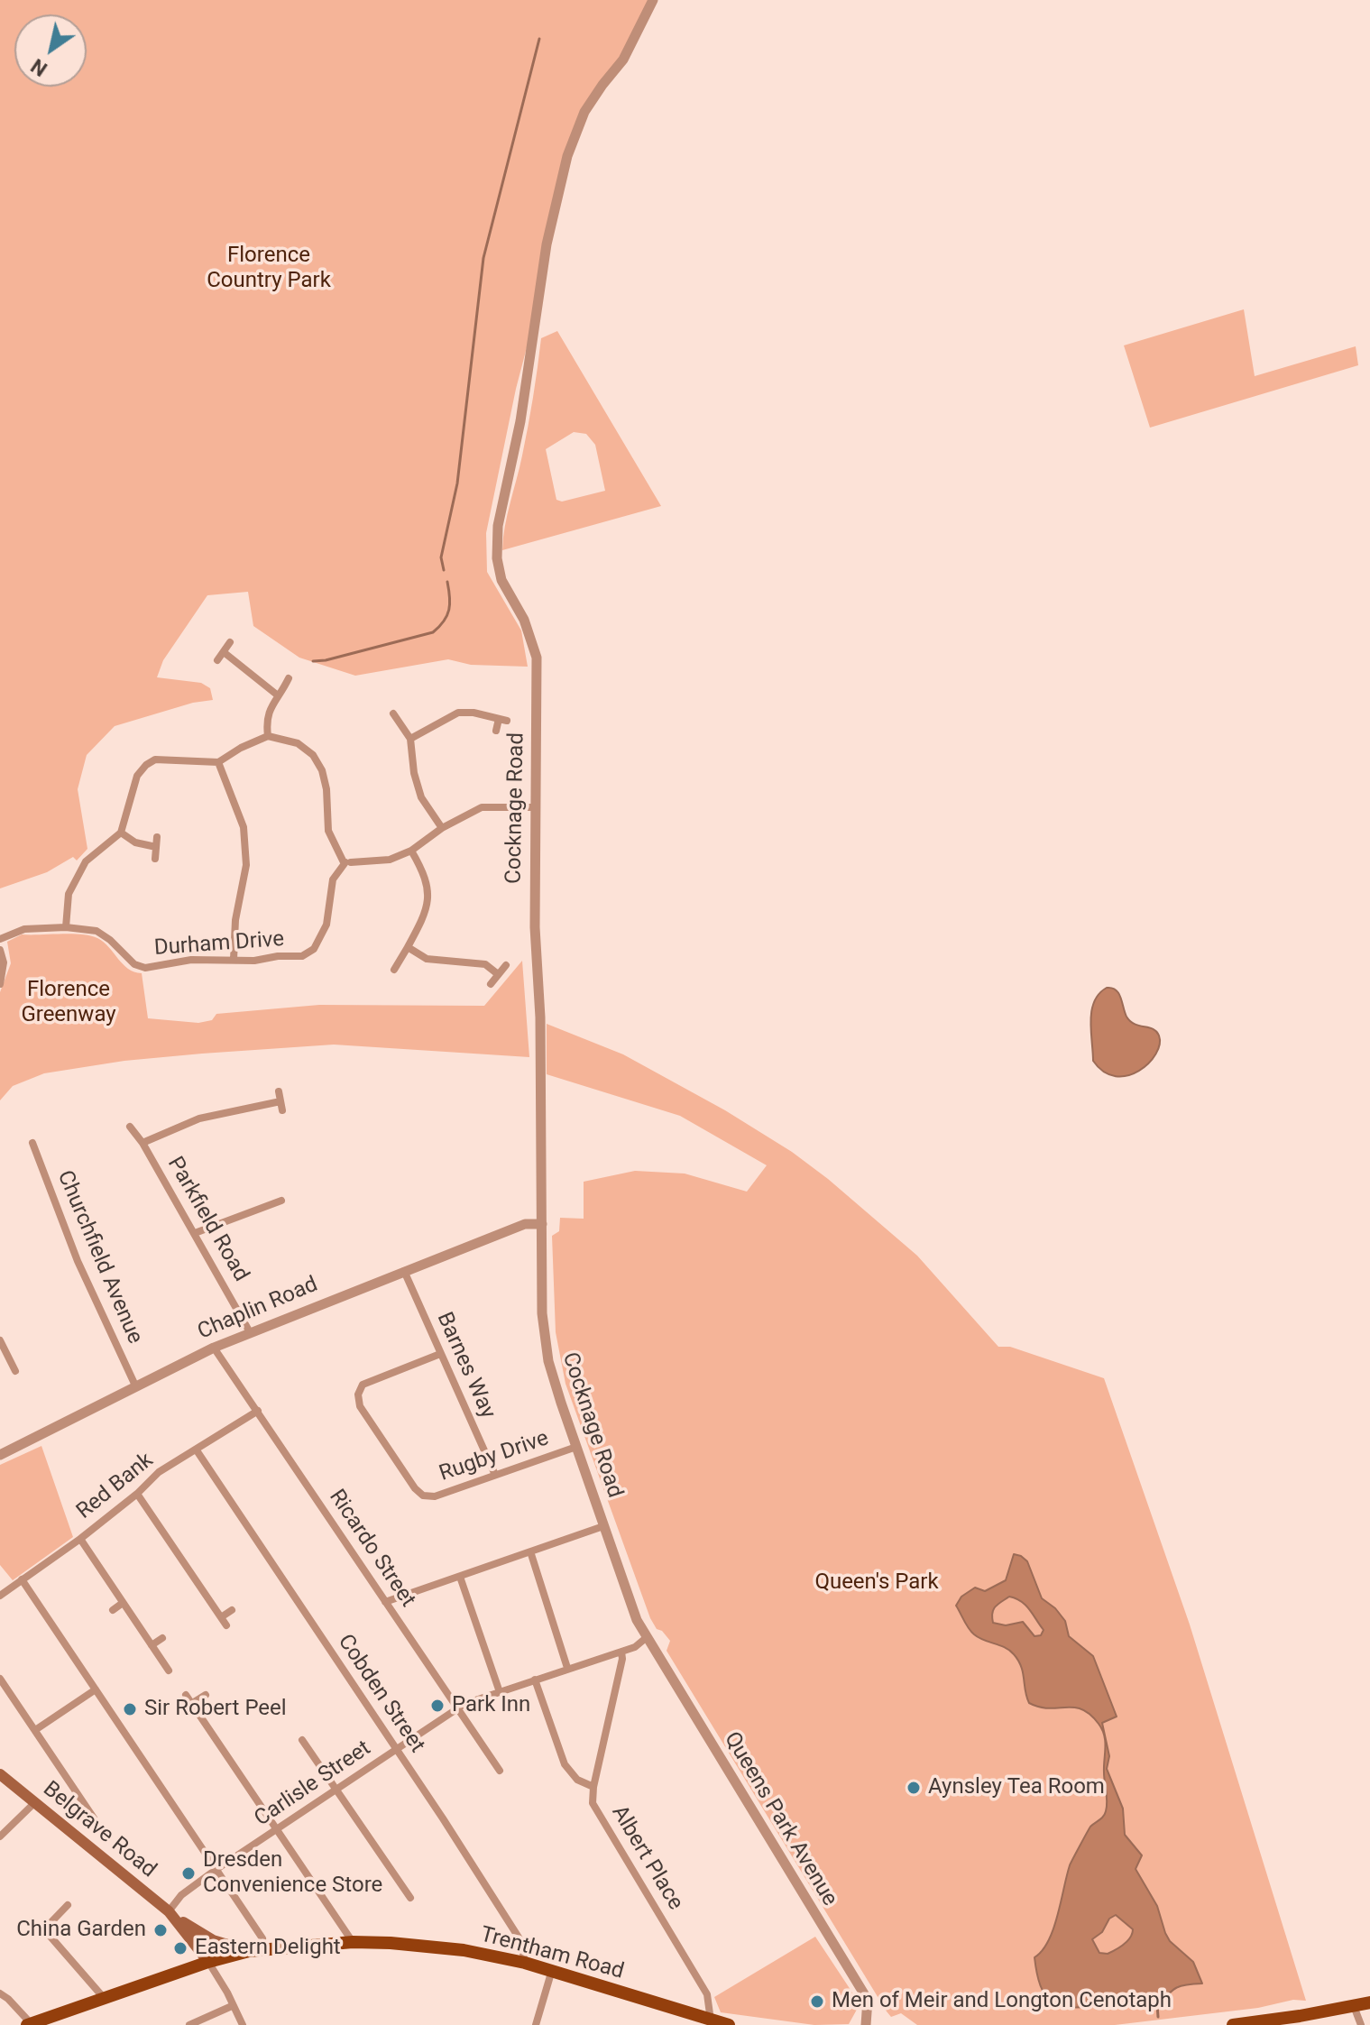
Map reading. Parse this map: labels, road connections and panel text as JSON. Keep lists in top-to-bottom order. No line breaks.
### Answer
{"streets":{"main road":["Belgrave Road","Trentham Road"],"street":["Cocknage Road","Durham Drive","Parkfield Road","Churchfield Avenue","Chaplin Road","Barnes Way","Rugby Drive","Red Bank","Ricardo Street","Cobden Street","Carlisle Street","Queens Park Avenue","Albert Place"]},"crossings":[["Cocknage Road","Chaplin Road"],["Cocknage Road","Rugby Drive"],["Cocknage Road","Carlisle Street"],["Cocknage Road","Queens Park Avenue"],["Parkfield Road","Chaplin Road"],["Churchfield Avenue","Chaplin Road"],["Chaplin Road","Barnes Way"],["Chaplin Road","Ricardo Street"],["Barnes Way","Rugby Drive"],["Red Bank","Ricardo Street"],["Red Bank","Cobden Street"],["Ricardo Street","Carlisle Street"],["Cobden Street","Carlisle Street"],["Cobden Street","Trentham Road"],["Carlisle Street","Queens Park Avenue"],["Carlisle Street","Belgrave Road"],["Carlisle Street","Albert Place"],["Belgrave Road","Trentham Road"],["Albert Place","Trentham Road"]],"parks":["Florence Country Park","Florence Greenway","Queen's Park"],"places":["Park Inn","Sir Robert Peel","Aynsley Tea Room","Dresden Convenience Store","China Garden","Eastern Delight","Men of Meir and Longton Cenotaph"],"north":"bottom left"}
